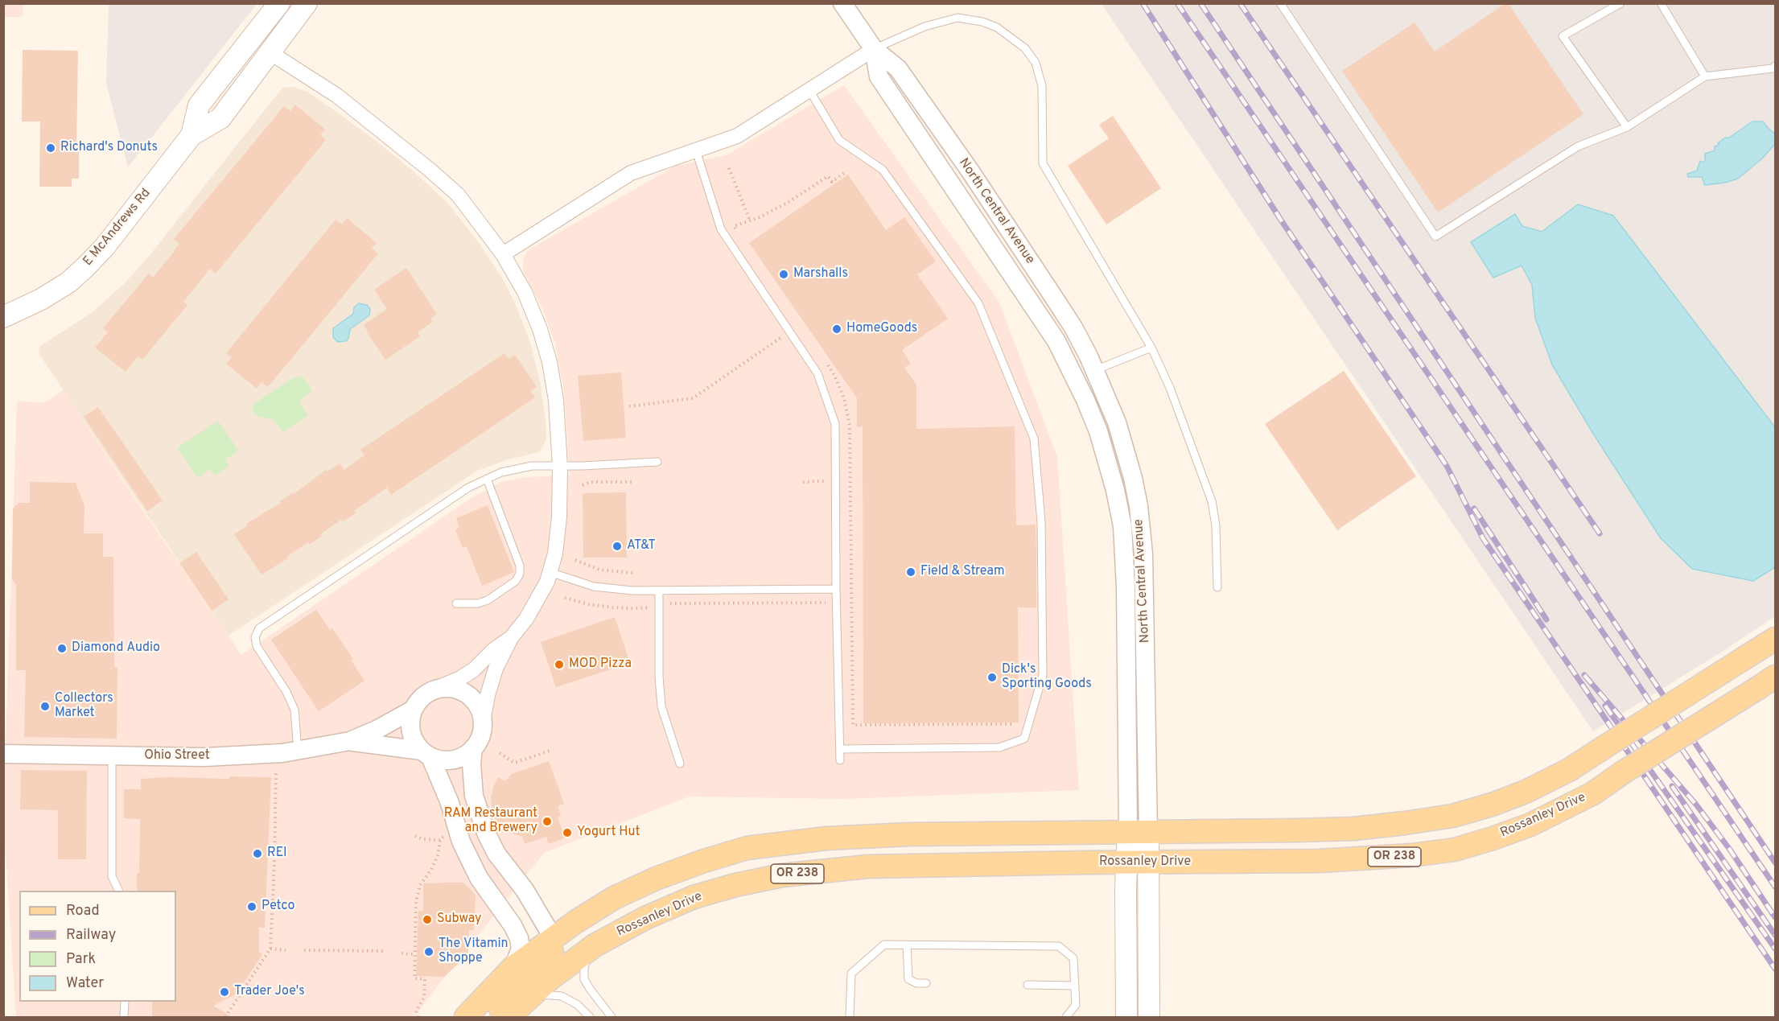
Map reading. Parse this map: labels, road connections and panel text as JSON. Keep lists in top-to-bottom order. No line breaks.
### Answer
{"streets":{"main road":["North Central Avenue","E McAndrews Rd","Rossanley Drive","OR 238"],"street":["Ohio Street"]},"crossings":[["North Central Avenue","Rossanley Drive"],["North Central Avenue","OR 238"]],"places":["Richard's Donuts","Marshalls","HomeGoods","AT&T","Field & Stream","Diamond Audio","MOD Pizza","Dick's Sporting Goods","Collectors Market","RAM Restaurant and Brewery","Yogurt Hut","REI","Petco","Subway","The Vitamin Shoppe","Trader Joe's"],"legend":["Road","Railway","Park","Water"]}
